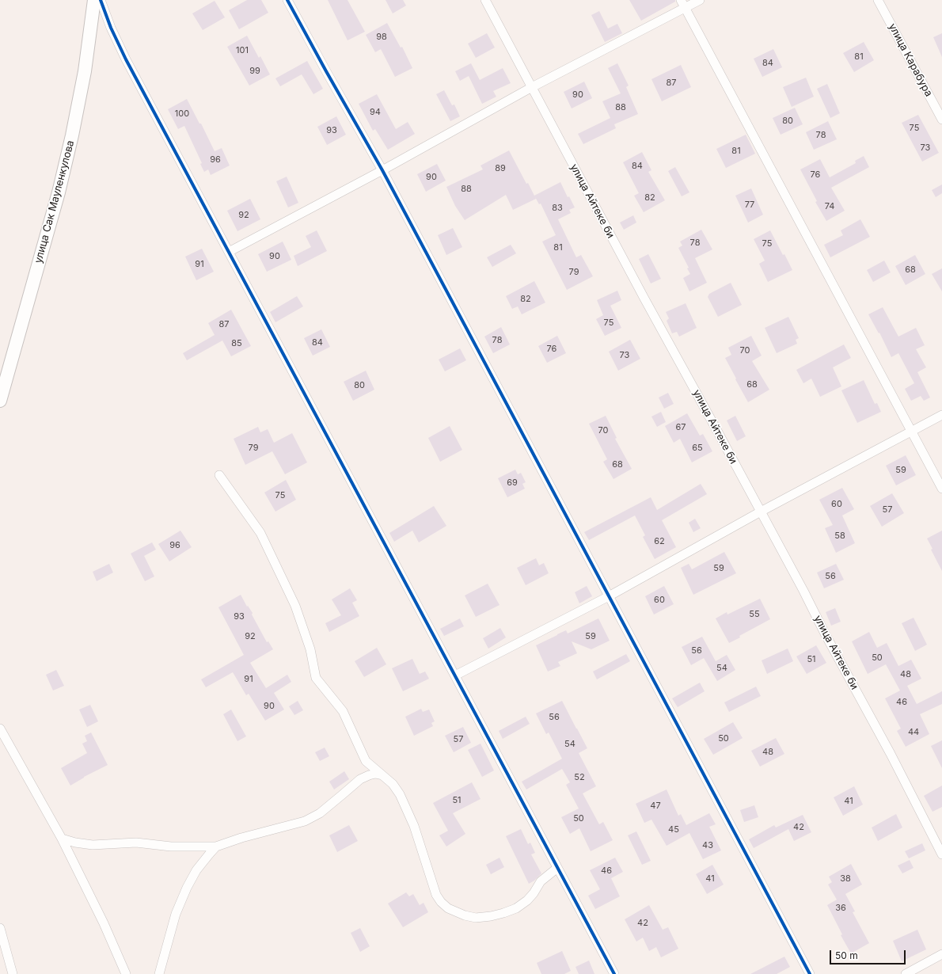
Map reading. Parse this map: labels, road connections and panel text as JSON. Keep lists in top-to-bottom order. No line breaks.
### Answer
{"streets":{"main road":["улица Сак Мауленкулова"],"street":["улица Карабура","улица Айтеке би"]},"house_numbers":["98","101","81","84","99","87","90","88","94","100","80","75","93","78","73","81","96","84","89","76","90","88","82","77","74","83","92","78","75","81","90","91","68","79","82","75","87","78","84","85","76","70","73","68","80","67","70","79","65","68","59","69","75","60","57","58","62","96","59","56","60","55","93","92","59","56","50","51","54","48","91","46","90","56","44","50","57","54","48","52","51","41","47","50","42","45","43","46","41","38","36","42"],"scale_bar":"50 m"}
